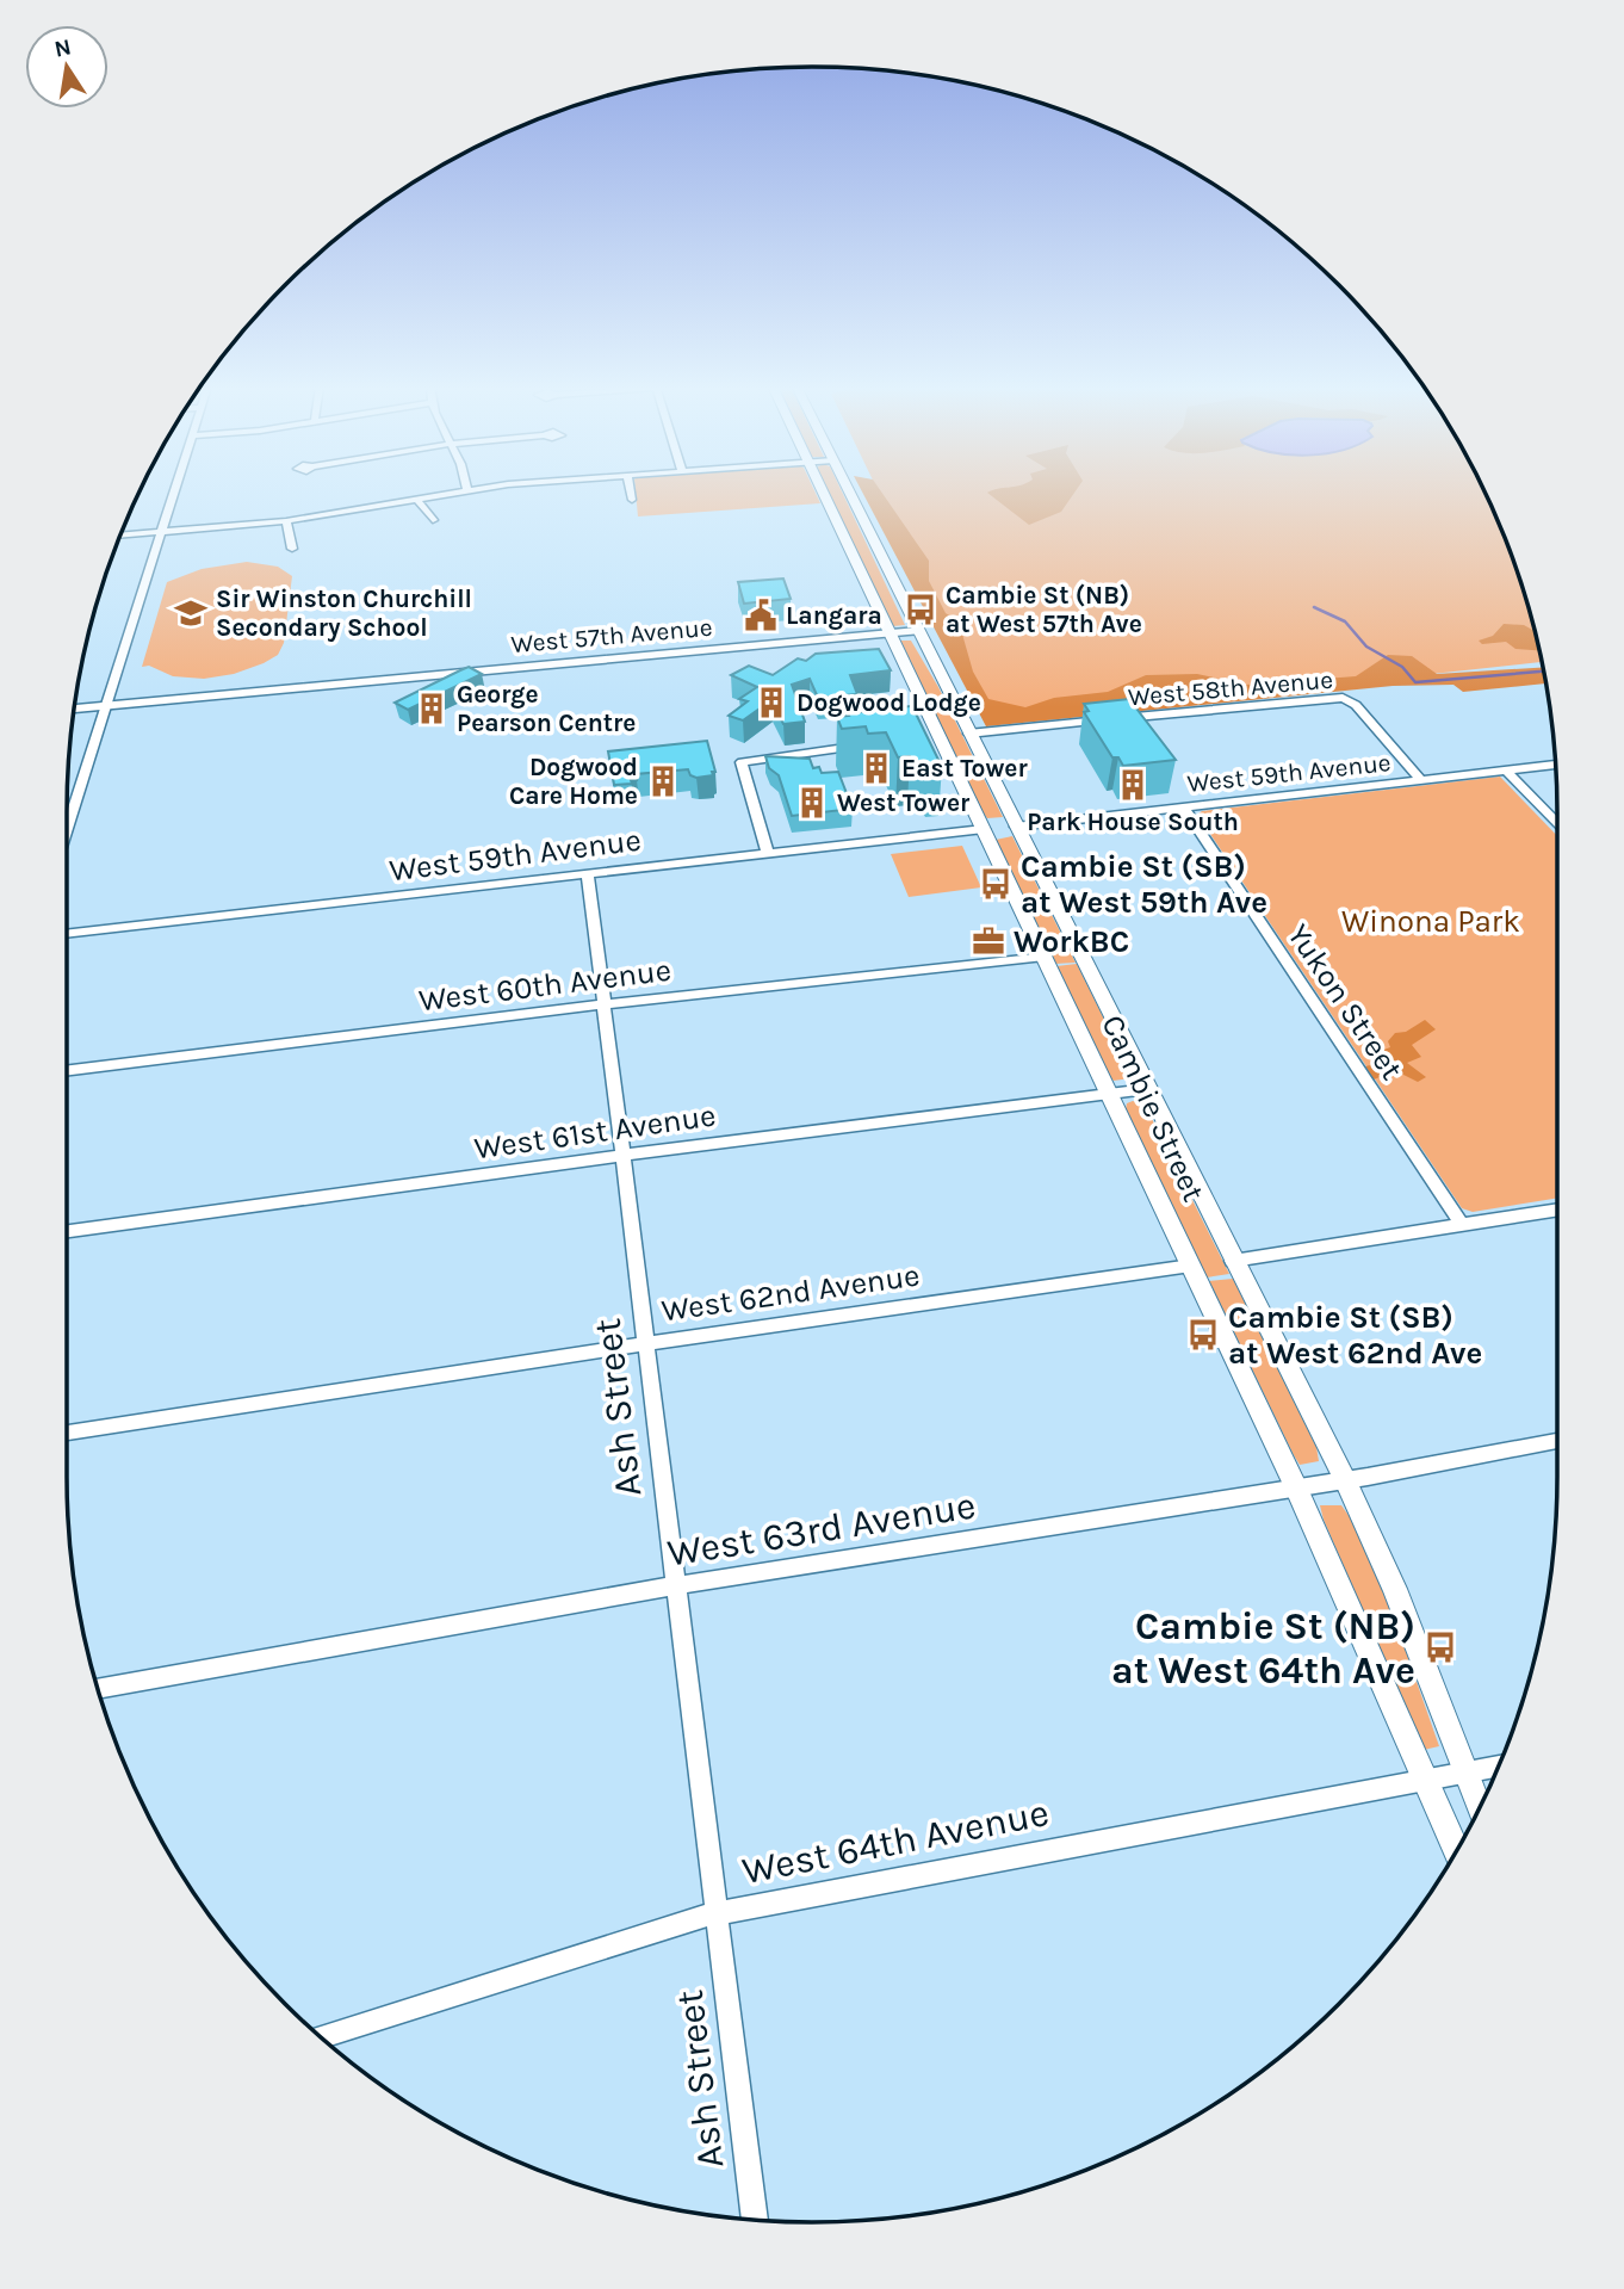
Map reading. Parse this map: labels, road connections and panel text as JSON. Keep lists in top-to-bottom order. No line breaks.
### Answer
{"streets":{"main road":["Cambie Street"],"street":["West 57th Avenue","West 58th Avenue","West 59th Avenue","West 60th Avenue","Yukon Street","West 61st Avenue","West 62nd Avenue","Ash Street","West 63rd Avenue","West 64th Avenue"]},"crossings":[["West 57th Avenue","Cambie Street"],["West 58th Avenue","Cambie Street"],["West 59th Avenue","Yukon Street"],["West 59th Avenue","Cambie Street"],["West 59th Avenue","Ash Street"],["West 60th Avenue","Cambie Street"],["West 60th Avenue","Ash Street"],["Cambie Street","West 61st Avenue"],["Cambie Street","West 62nd Avenue"],["Cambie Street","West 63rd Avenue"],["Cambie Street","West 64th Avenue"],["West 61st Avenue","Ash Street"],["West 62nd Avenue","Ash Street"],["Ash Street","West 63rd Avenue"],["Ash Street","West 64th Avenue"]],"parks":["Winona Park"],"places":{"bus stop":["Cambie St (NB) at West 57th Ave","Cambie St (SB) at West 59th Ave","Cambie St (SB) at West 62nd Ave","Cambie St (NB) at West 64th Ave"],"school or university":["Sir Winston Churchill Secondary School"],"public building":["Langara"],"building":["Dogwood Lodge","George Pearson Centre","East Tower","Dogwood Care Home","Park House South","West Tower"],"office":["WorkBC"]},"north":"top"}
